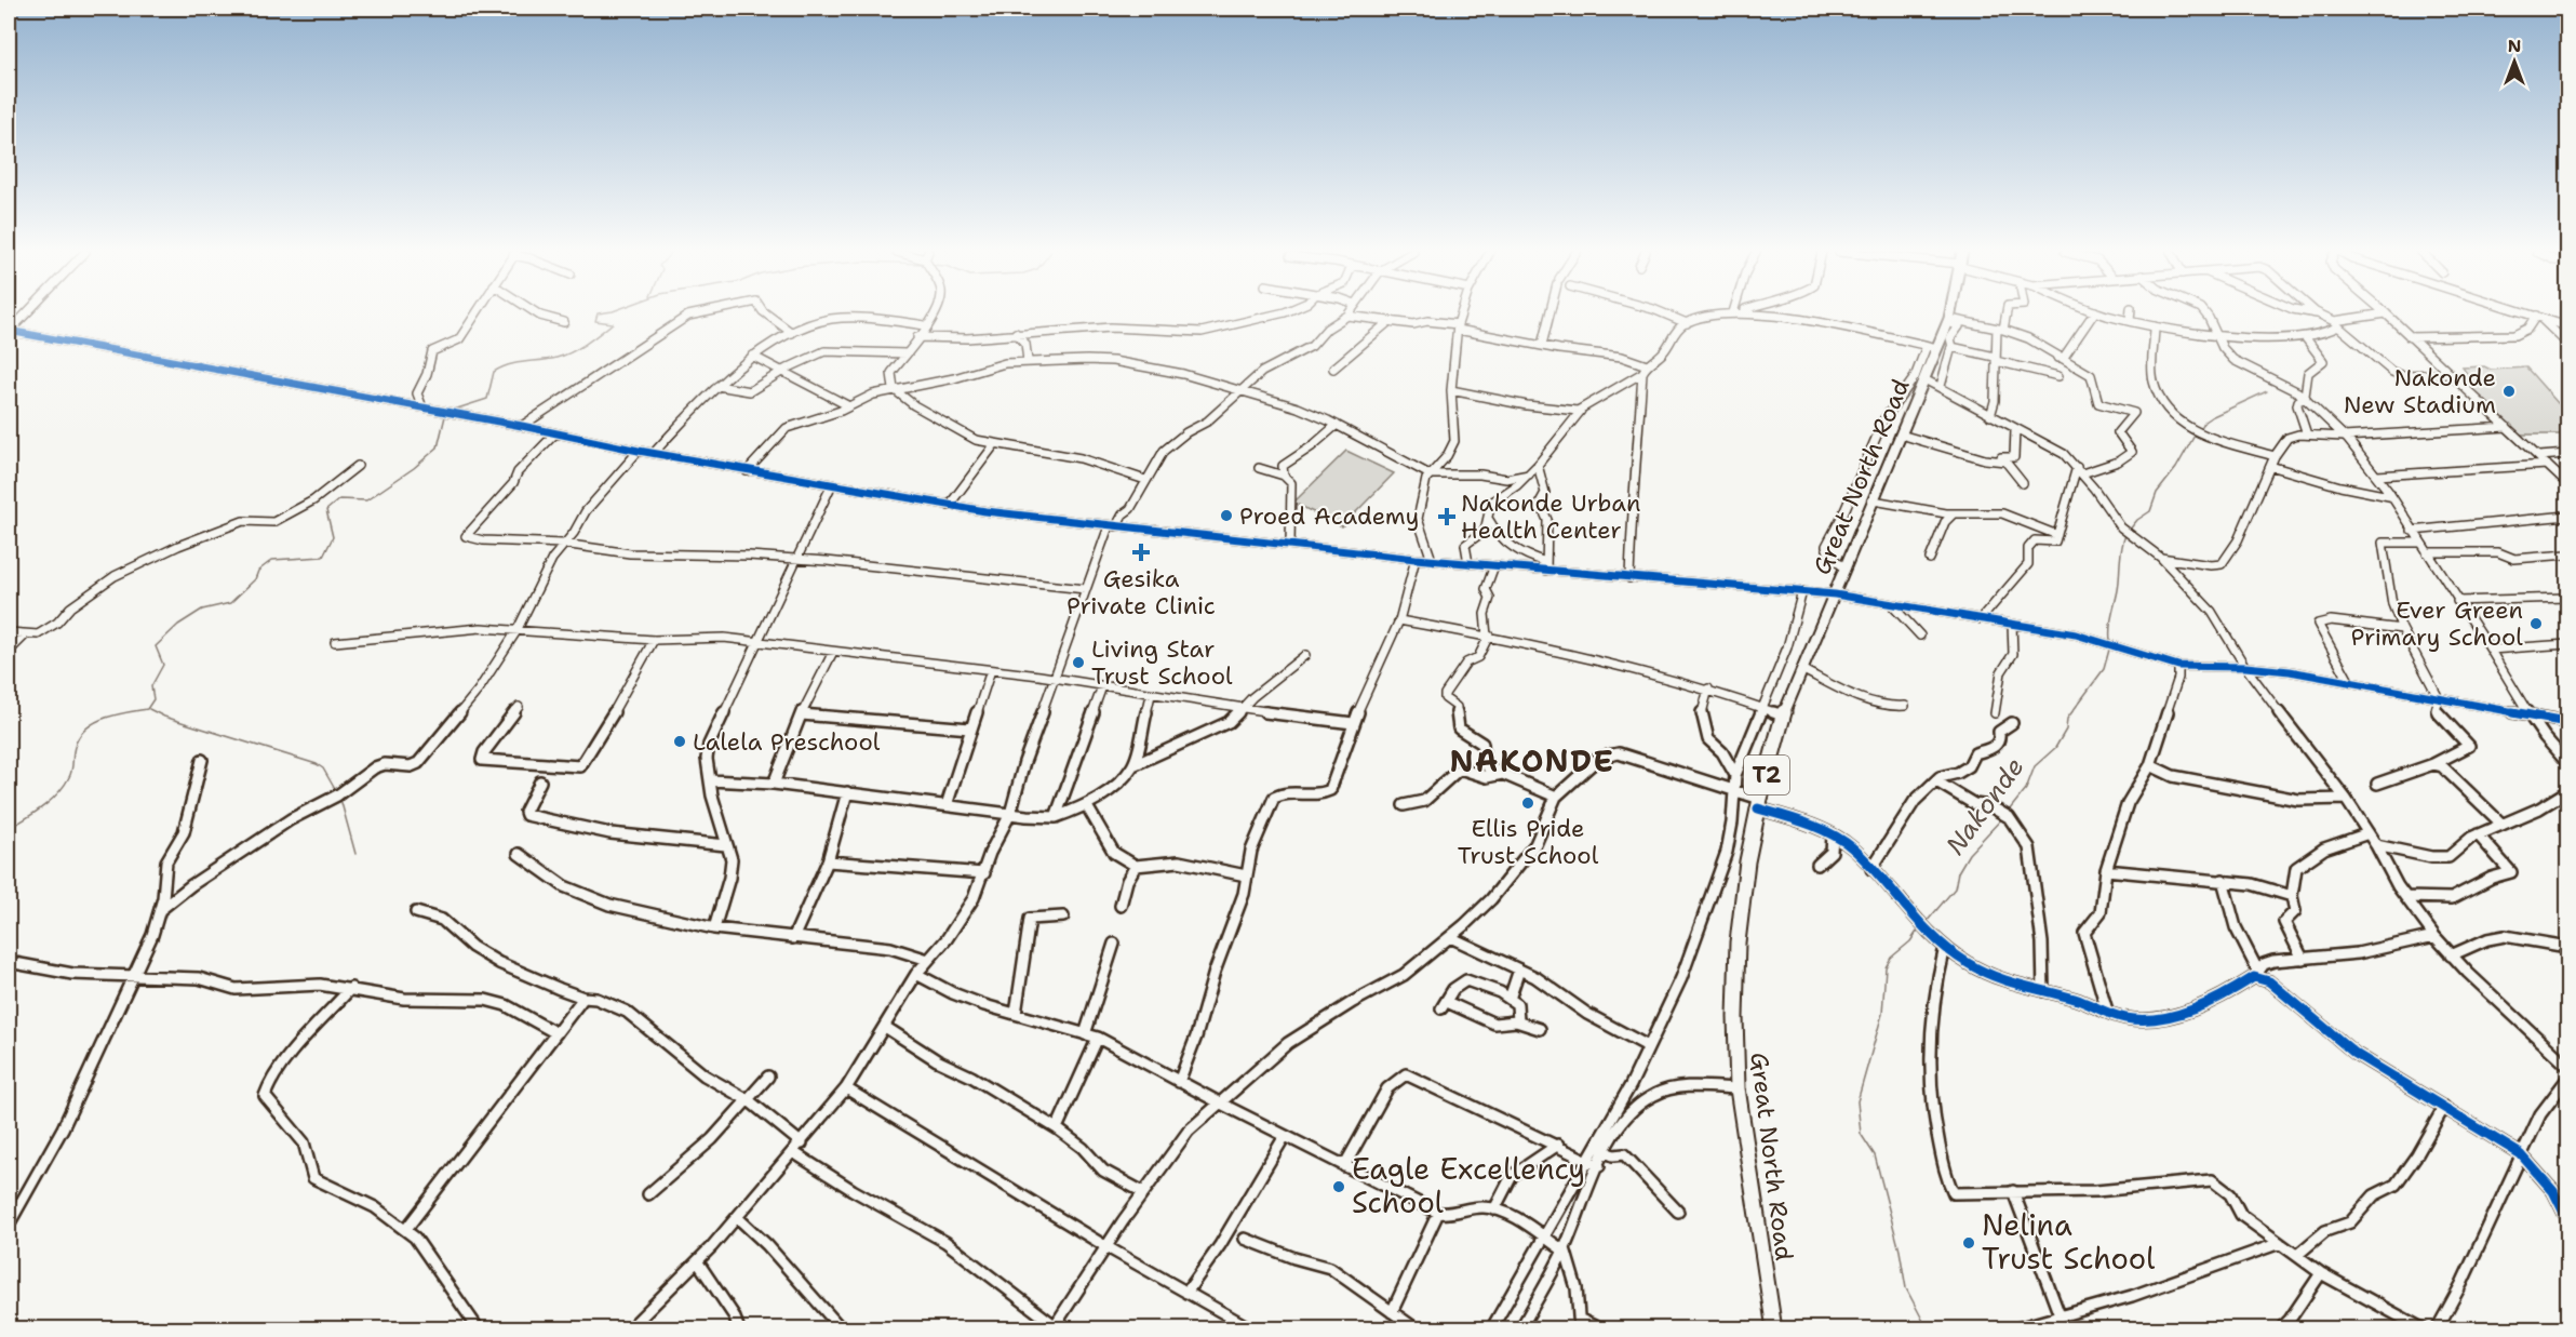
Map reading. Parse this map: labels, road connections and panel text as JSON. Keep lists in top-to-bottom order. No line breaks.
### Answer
{"streets":{"highway":["Great North Road","T2"]},"districts":["NAKONDE"],"water":["Nakonde"],"places":{"other":["Nakonde New Stadium","Proed Academy","Ever Green Primary School","Living Star Trust School","Lalela Preschool","Ellis Pride Trust School","Eagle Excellency School","Nelina Trust School"],"health":["Nakonde Urban Health Center","Gesika Private Clinic"]},"north":"top"}
